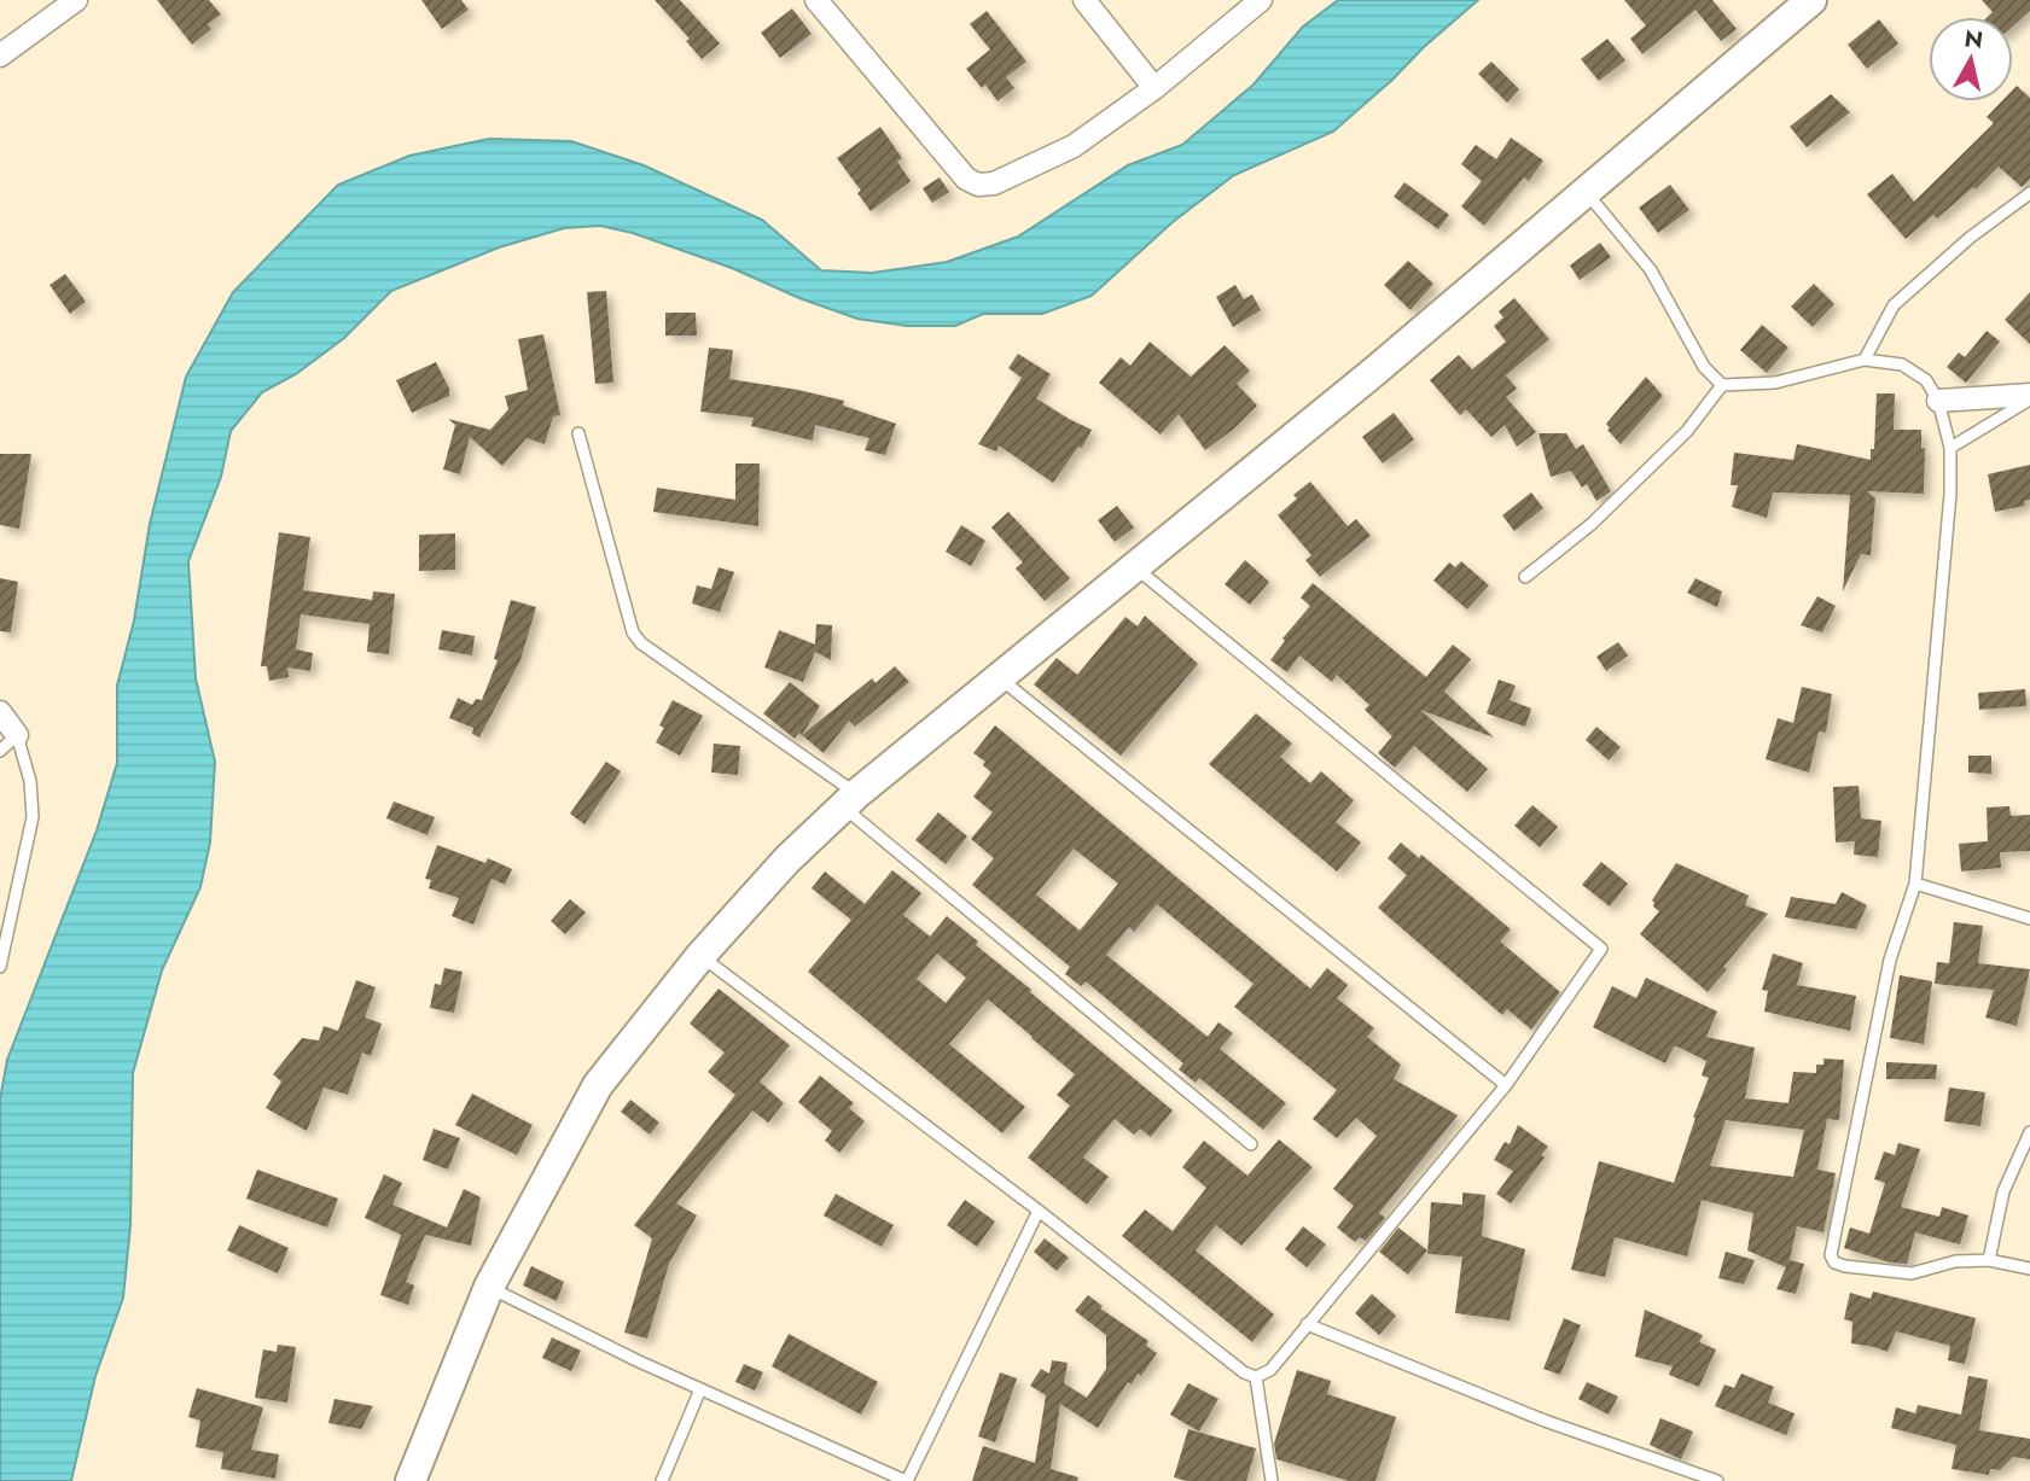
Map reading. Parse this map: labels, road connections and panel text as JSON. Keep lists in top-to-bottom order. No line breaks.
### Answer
{"north":"top"}
